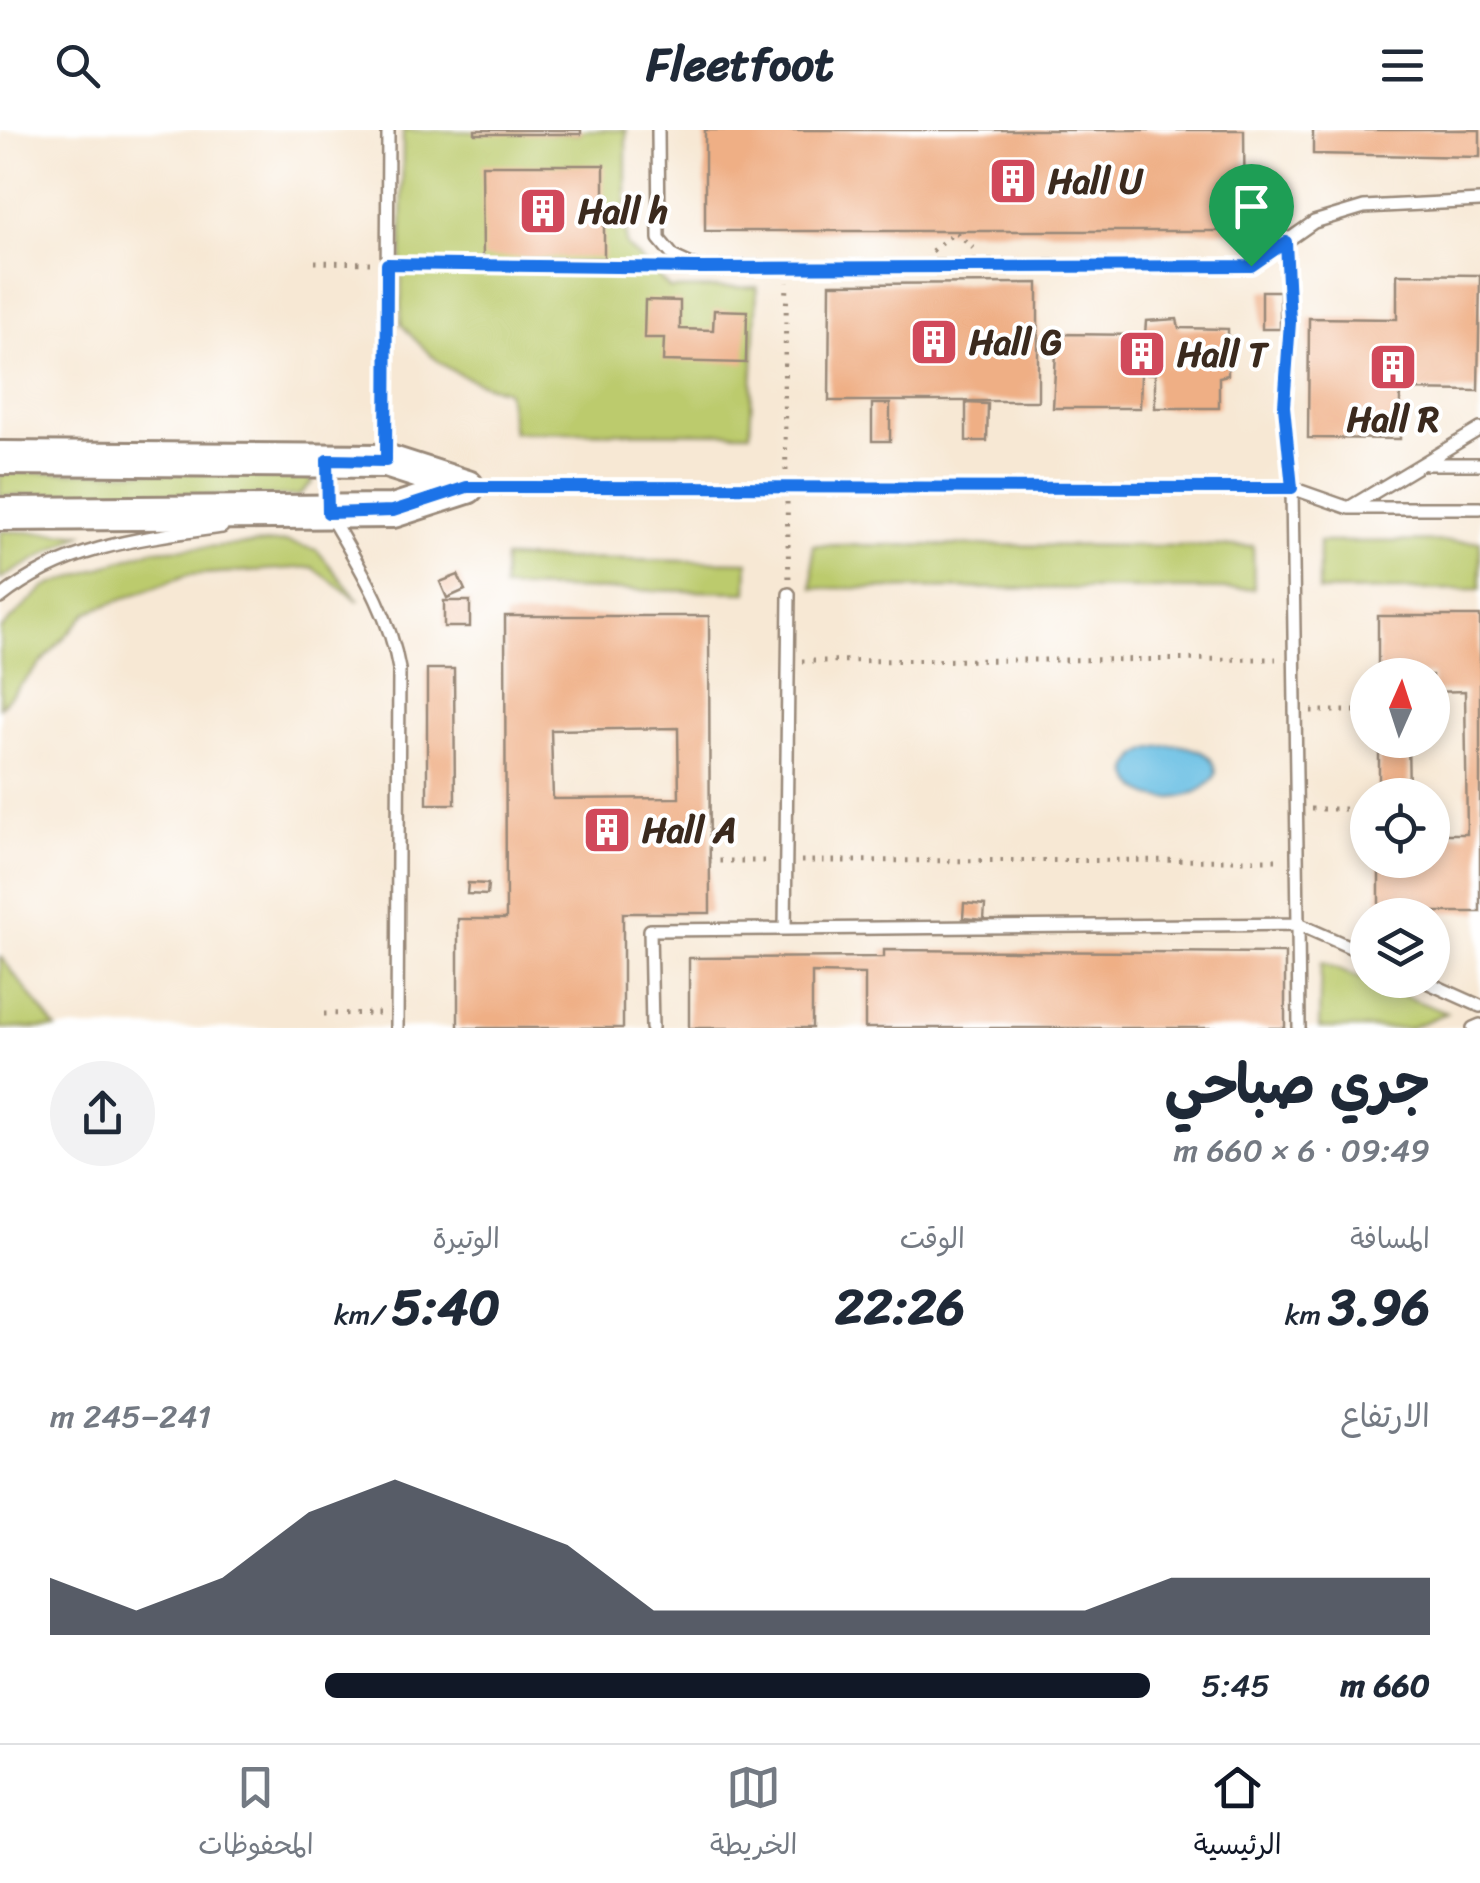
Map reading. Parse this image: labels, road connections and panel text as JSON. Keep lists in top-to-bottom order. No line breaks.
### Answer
{"places":{"building":["Hall U","Hall h","Hall G","Hall T","Hall R","Hall A"]},"north":"top","page":{"header":"Fleetfoot","heading":["جري صباحي","09:49 · 6 × 660 m"],"stats":[["المسافة","3.96 km"],["الوقت","22:26"],["الوتيرة","5:40 /km"]],"chart":["الارتفاع","241–245 m"],"list":[{"name":"660 m","note":"5:45"}],"tabs":["الرئيسية","الخريطة","المحفوظات"]}}
